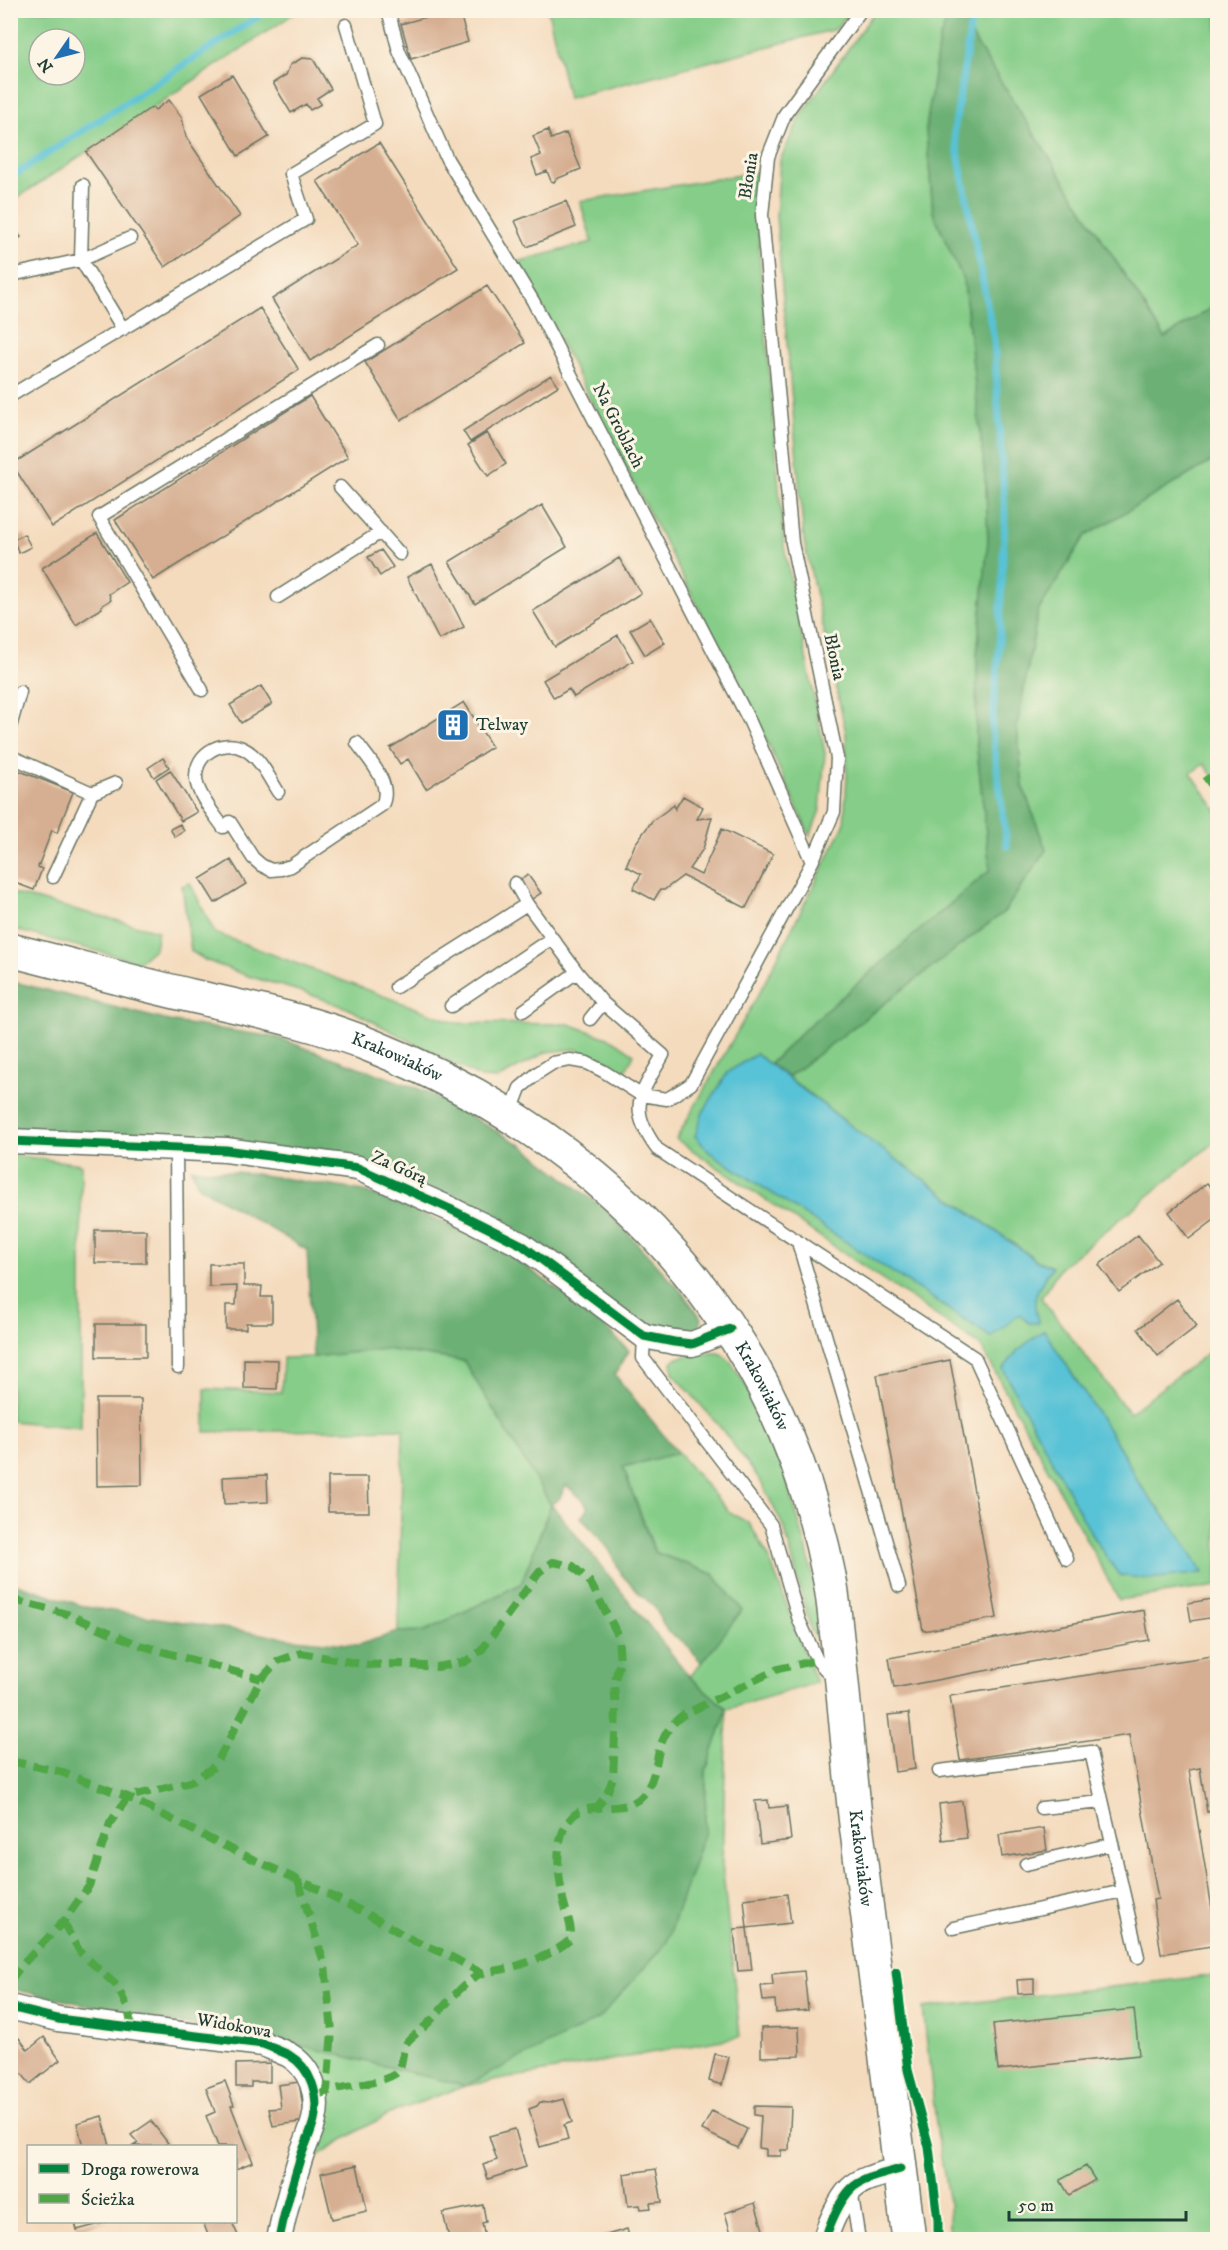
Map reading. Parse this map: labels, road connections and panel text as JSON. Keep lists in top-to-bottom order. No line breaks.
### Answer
{"streets":{"main road":["Krakowiaków"],"street":["Za Górą","Widokowa"],"lane":["Błonia","Na Groblach"]},"crossings":[["Błonia","Na Groblach"],["Błonia","Krakowiaków"],["Krakowiaków","Za Górą"]],"places":{"building":["Telway"]},"legend":["Droga rowerowa","Ścieżka"],"scale_bar":"50 m","north":"bottom left"}
